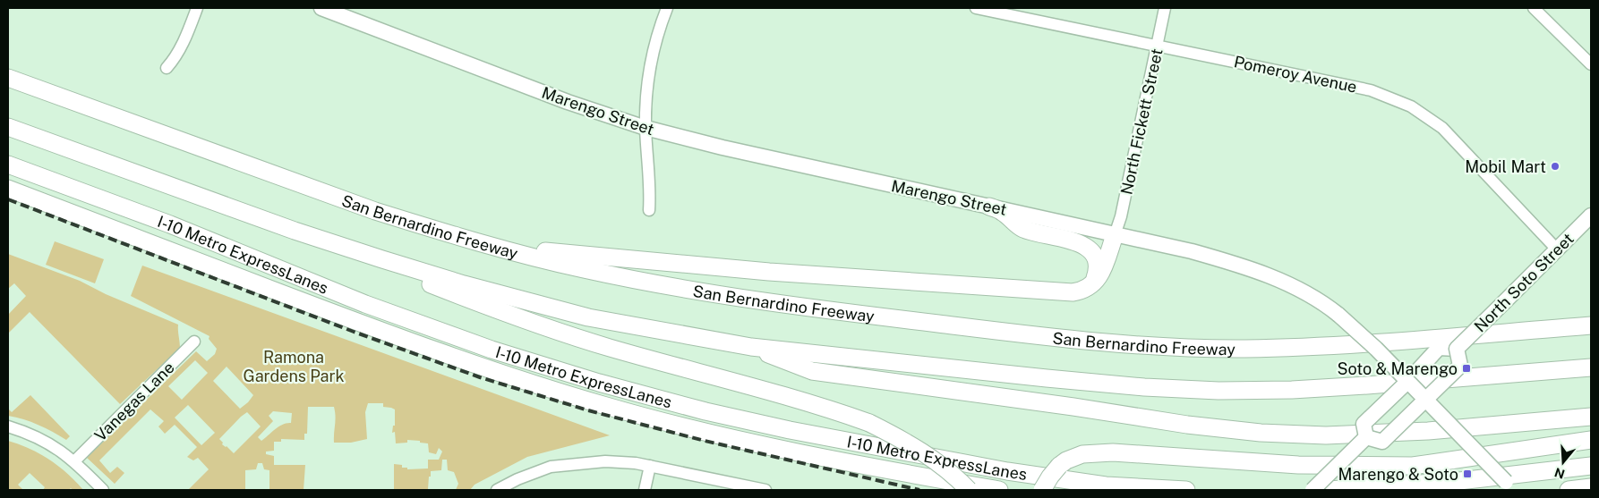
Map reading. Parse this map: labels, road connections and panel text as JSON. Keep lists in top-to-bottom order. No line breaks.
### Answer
{"streets":{"highway":["San Bernardino Freeway","I-10 Metro ExpressLanes"],"main road":["Marengo Street","North Soto Street"],"street":["Pomeroy Avenue","North Fickett Street","Vanegas Lane"]},"crossings":[["Pomeroy Avenue","North Fickett Street"],["Pomeroy Avenue","North Soto Street"],["Marengo Street","North Fickett Street"]],"parks":["Ramona Gardens Park"],"places":{"other":["Mobil Mart"],"transit":["Soto & Marengo","Marengo & Soto"]},"north":"bottom"}
